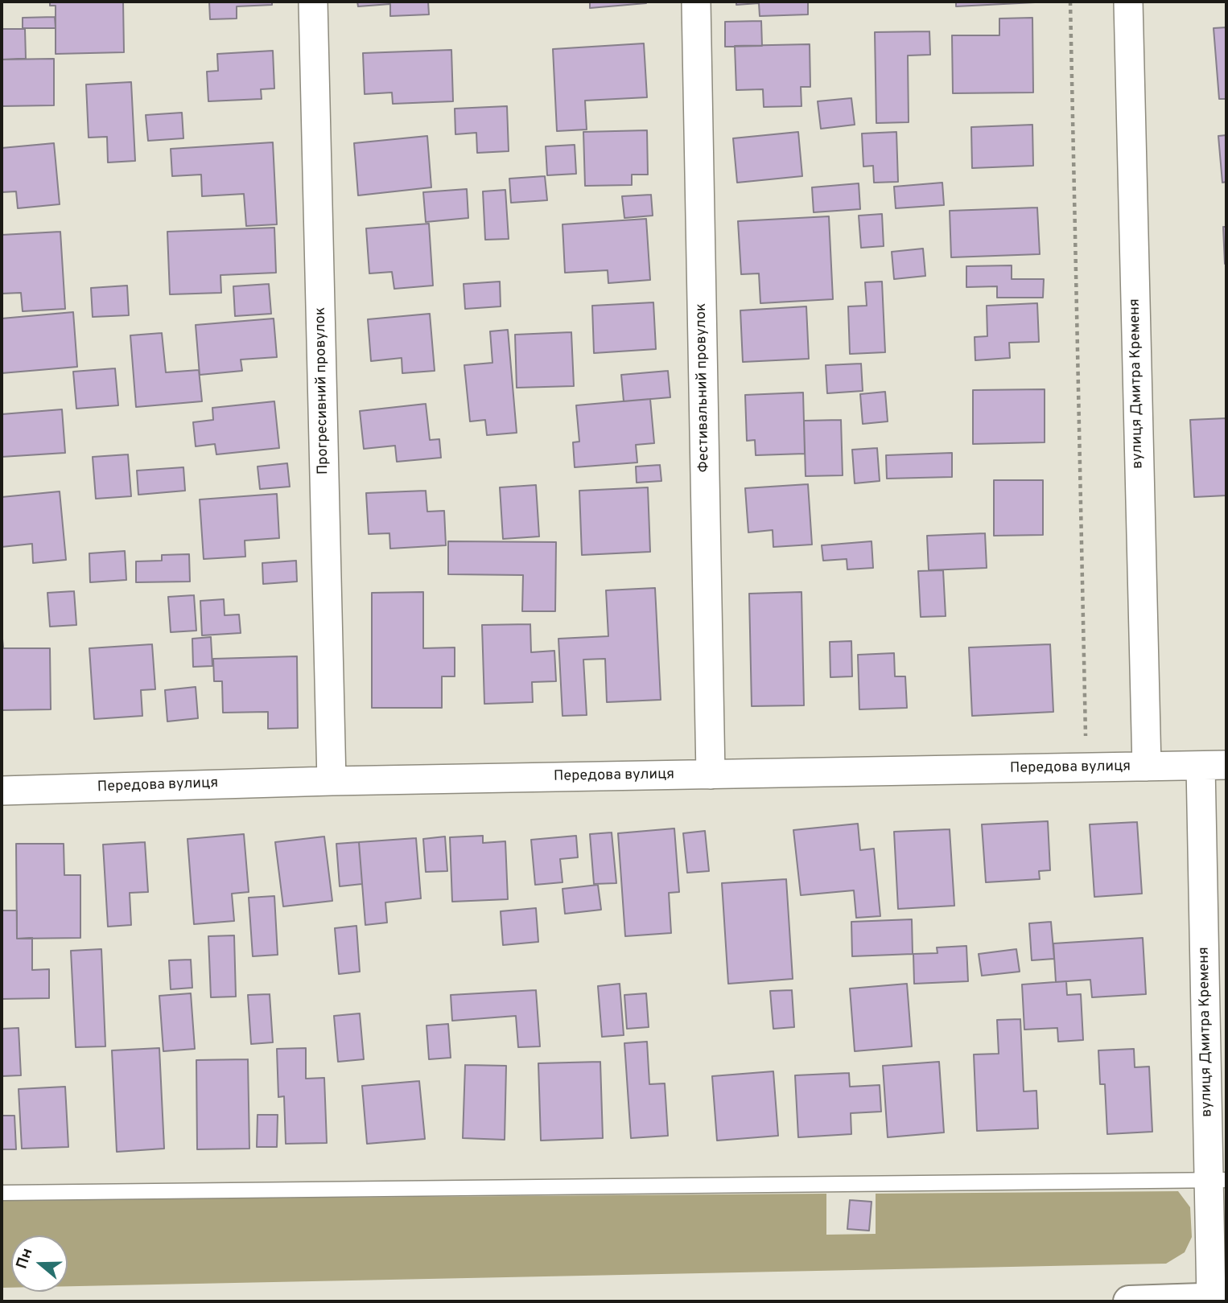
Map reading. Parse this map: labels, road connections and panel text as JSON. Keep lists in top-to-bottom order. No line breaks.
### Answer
{"streets":{"street":["вулиця Дмитра Кременя","Фестивальний провулок","Прогресивний провулок","Передова вулиця"]},"crossings":[["вулиця Дмитра Кременя","Передова вулиця"],["Фестивальний провулок","Передова вулиця"],["Прогресивний провулок","Передова вулиця"]],"north":"left"}
